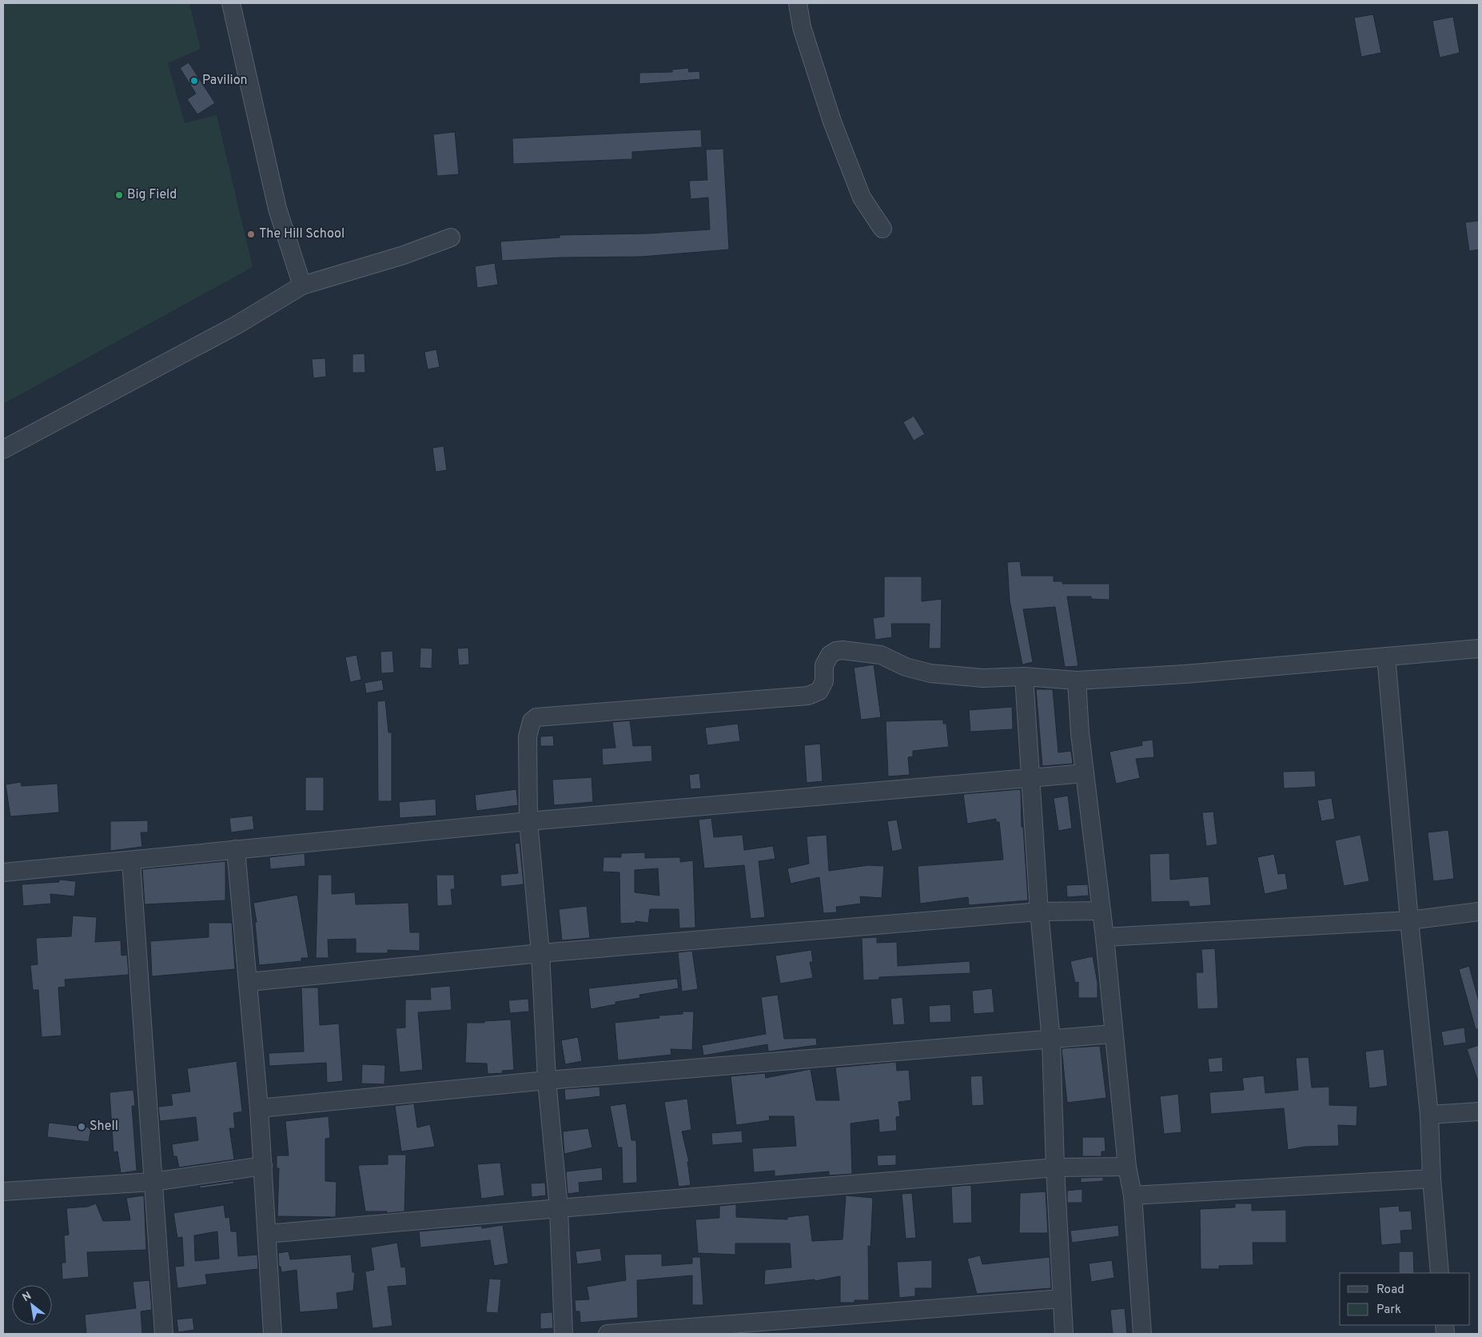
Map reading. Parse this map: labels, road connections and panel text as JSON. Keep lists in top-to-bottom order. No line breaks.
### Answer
{"places":["Pavilion","Big Field","The Hill School","Shell"],"legend":["Road","Park"],"north":"top left"}
